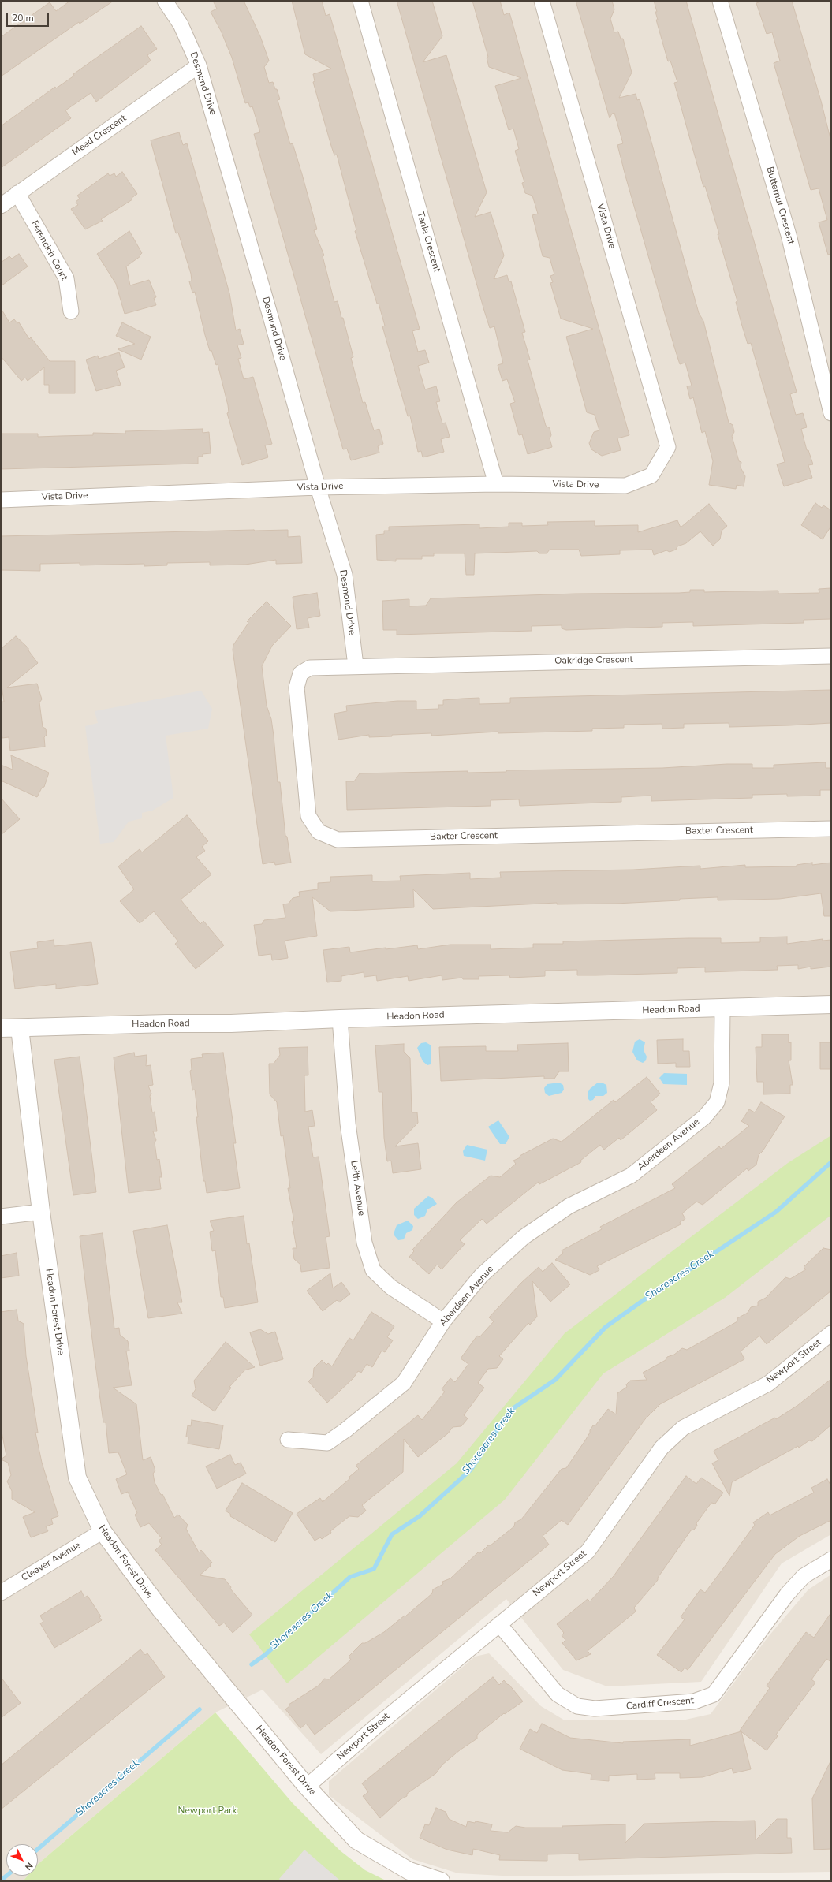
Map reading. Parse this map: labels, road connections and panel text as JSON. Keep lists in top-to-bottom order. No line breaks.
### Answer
{"streets":{"street":["Desmond Drive","Mead Crescent","Butternut Crescent","Vista Drive","Tania Crescent","Ferencich Court","Oakridge Crescent","Baxter Crescent","Headon Road","Aberdeen Avenue","Leith Avenue","Headon Forest Drive","Newport Street","Cleaver Avenue","Cardiff Crescent"]},"crossings":[["Desmond Drive","Mead Crescent"],["Desmond Drive","Vista Drive"],["Desmond Drive","Oakridge Crescent"],["Desmond Drive","Baxter Crescent"],["Mead Crescent","Ferencich Court"],["Vista Drive","Tania Crescent"],["Oakridge Crescent","Baxter Crescent"],["Headon Road","Aberdeen Avenue"],["Headon Road","Leith Avenue"],["Headon Road","Headon Forest Drive"],["Aberdeen Avenue","Leith Avenue"],["Headon Forest Drive","Newport Street"],["Headon Forest Drive","Cleaver Avenue"],["Newport Street","Cardiff Crescent"]],"water":["Shoreacres Creek"],"parks":["Newport Park"],"scale_bar":"20 m","north":"bottom right"}
